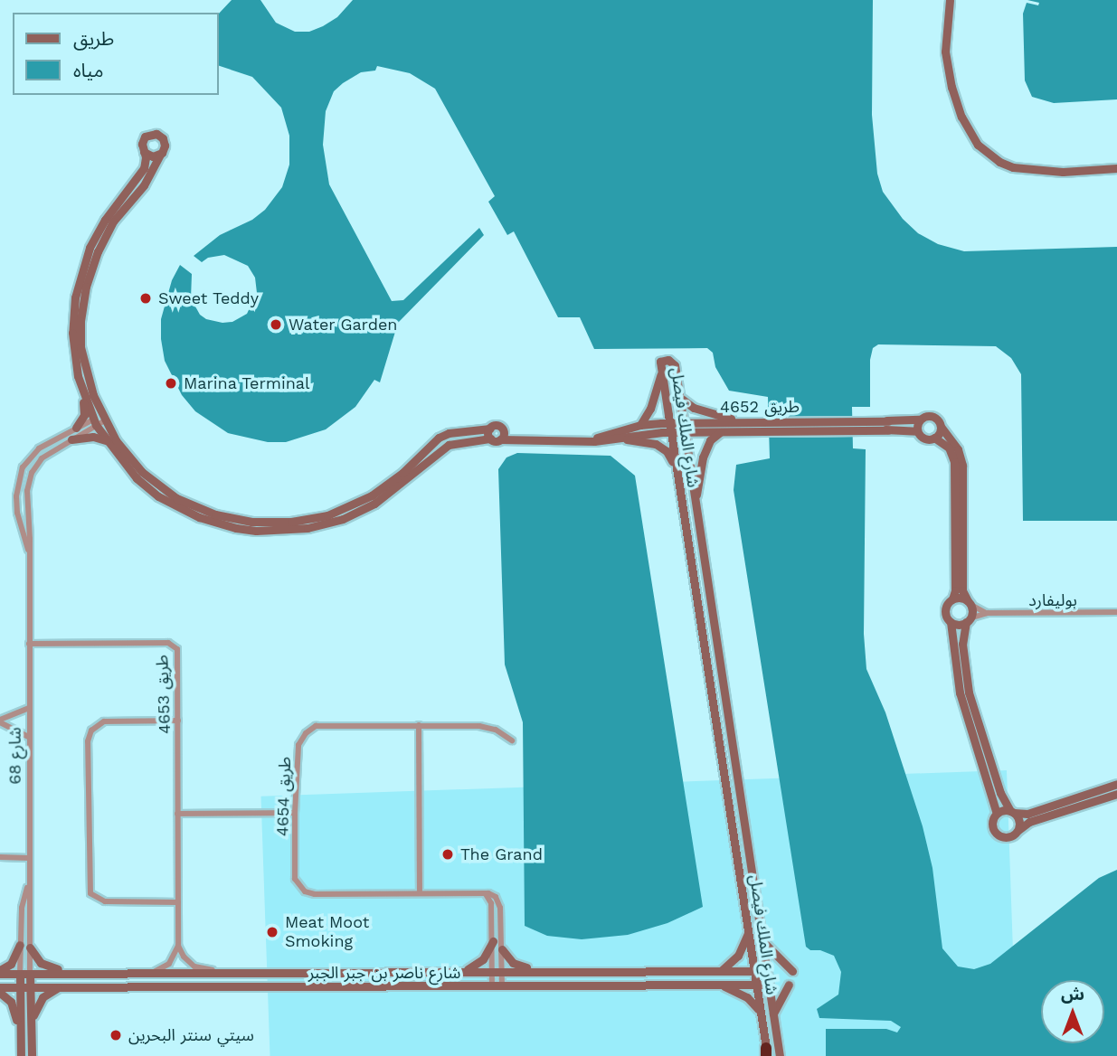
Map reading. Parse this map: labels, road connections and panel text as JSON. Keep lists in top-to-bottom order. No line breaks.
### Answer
{"streets":{"street":["طريق 4652","شارع الملك فيصل","بوليفارد","طريق 4653","شارع 68","طريق 4654","شارع ناصر بن جبر الجبر"]},"crossings":[["طريق 4652","شارع الملك فيصل"],["شارع الملك فيصل","شارع ناصر بن جبر الجبر"],["طريق 4653","شارع 68"],["شارع 68","شارع ناصر بن جبر الجبر"]],"places":["Sweet Teddy","Water Garden","Marina Terminal","The Grand","Meat Moot Smoking","سيتي سنتر البحرين"],"legend":["طريق","مياه"],"north":"top"}
